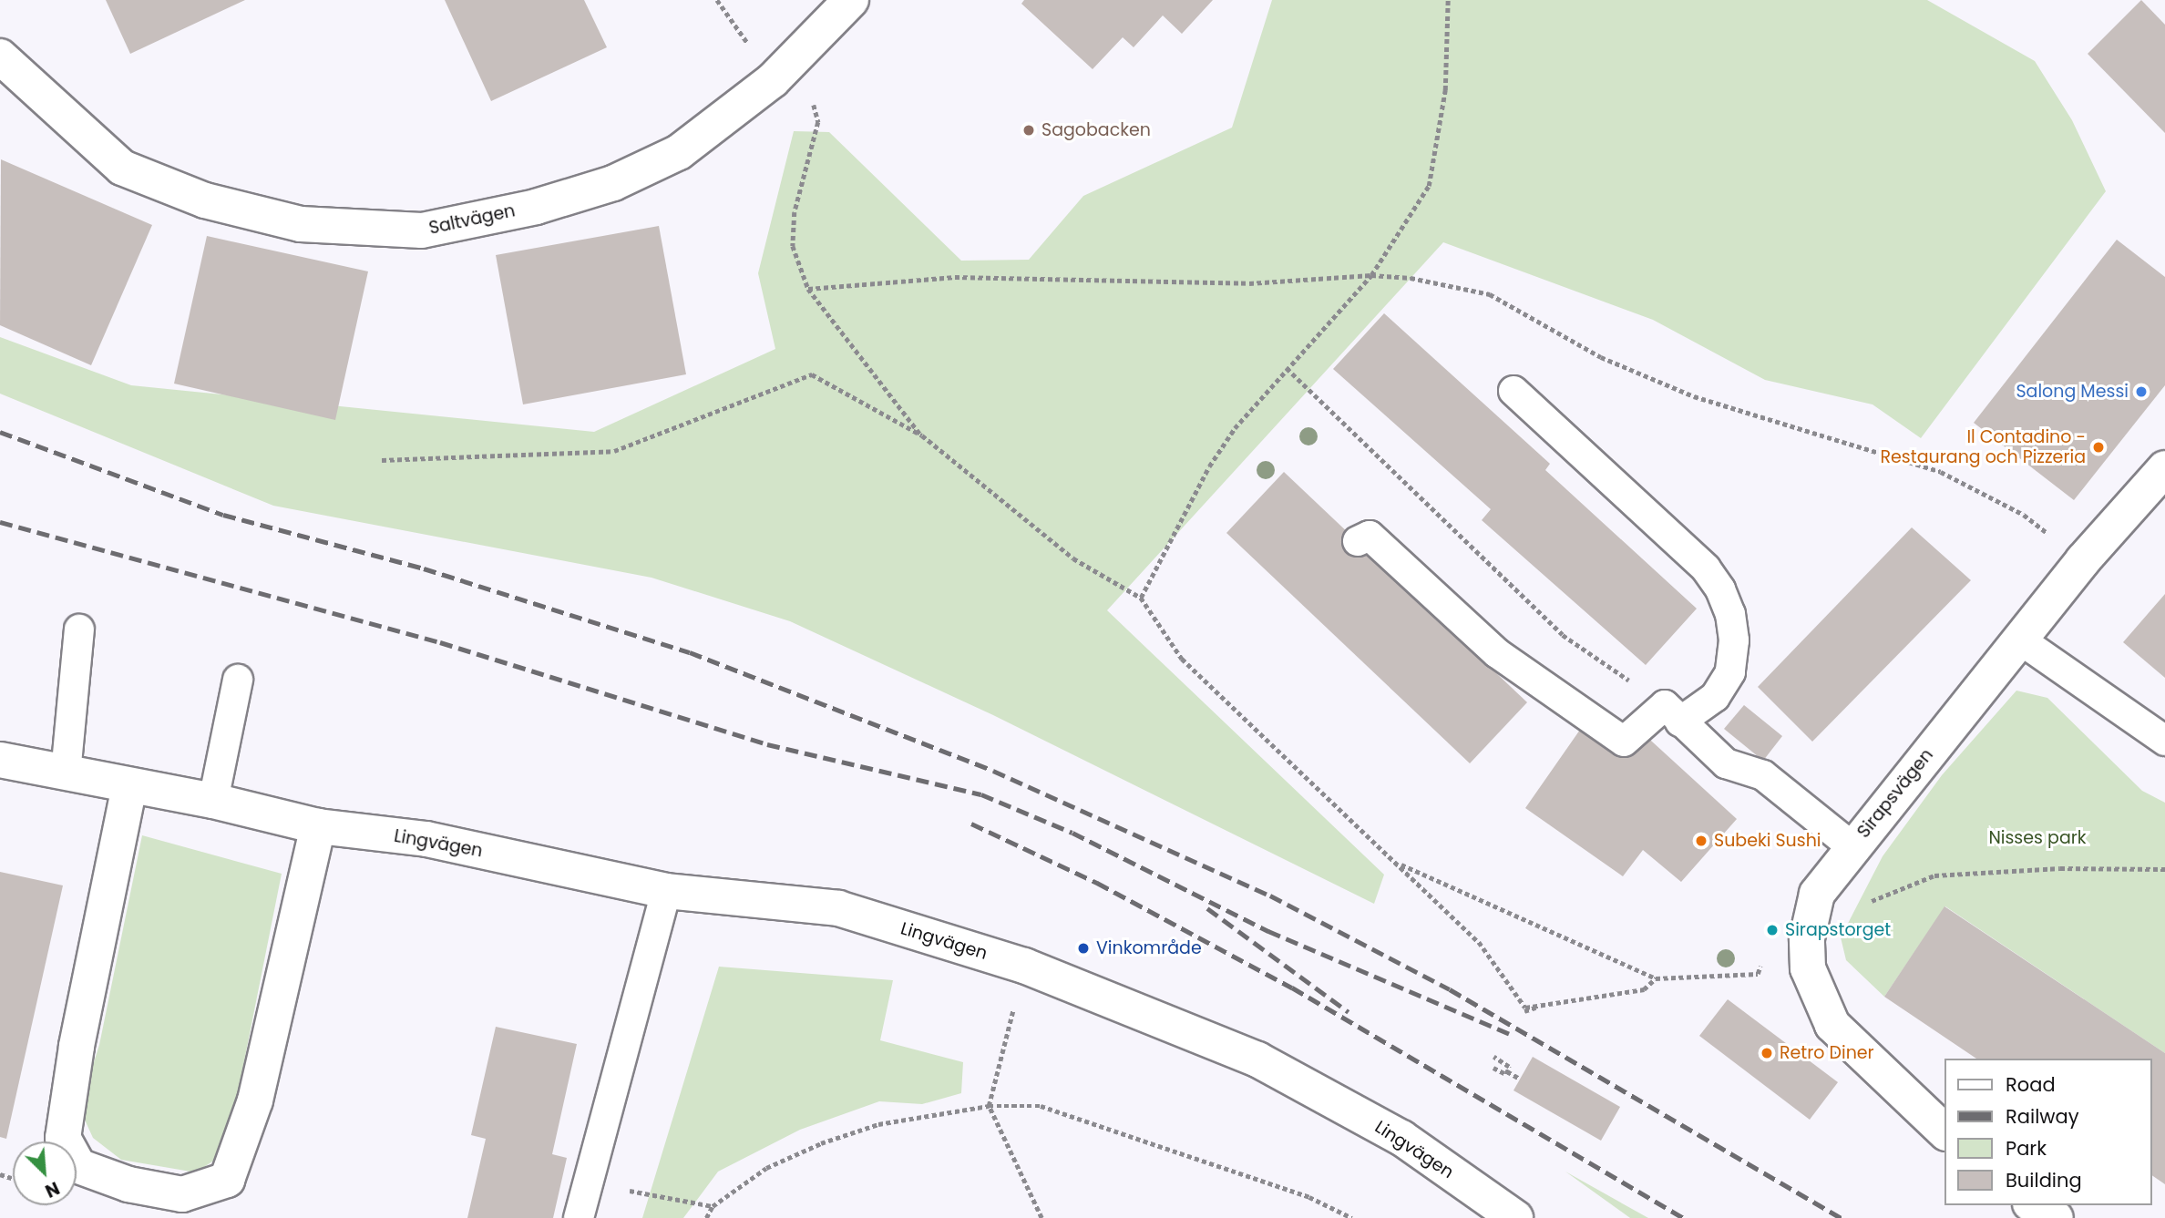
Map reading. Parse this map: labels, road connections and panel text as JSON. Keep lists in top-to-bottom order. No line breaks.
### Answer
{"streets":{"street":["Saltvägen","Sirapsvägen","Lingvägen"]},"parks":["Nisses park"],"places":["Sagobacken","Salong Messi","Il Contadino - Restaurang och Pizzeria","Subeki Sushi","Sirapstorget","Vinkområde","Retro Diner"],"legend":["Road","Railway","Park","Building"],"north":"bottom right"}
